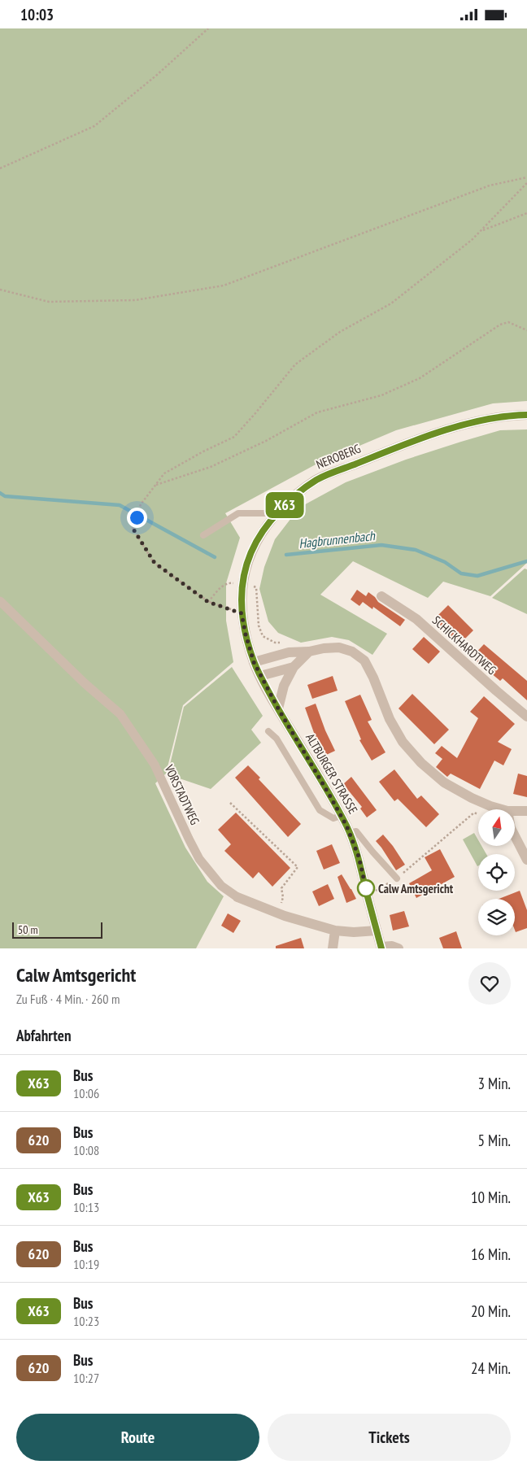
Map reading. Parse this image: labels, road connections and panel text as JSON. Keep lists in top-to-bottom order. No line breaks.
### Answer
{"streets":{"street":["NEROBERG","SCHICKHARDTWEG","ALTBURGER STRASSE","VORSTADTWEG"]},"crossings":[["NEROBERG","ALTBURGER STRASSE"],["ALTBURGER STRASSE","VORSTADTWEG"]],"water":["Hagbrunnenbach"],"places":["Calw Amtsgericht"],"lines":["bus line X63"],"scale_bar":"50 m","north":"top","page":{"status":"10:03","on_map":"X63","scale":"50 m","heading":[["Calw Amtsgericht","Zu Fuß · 4 Min. · 260 m"],"Abfahrten"],"list":[{"mark":"X63","name":"Bus","note":"10:06","value":"3 Min."},{"mark":"620","name":"Bus","note":"10:08","value":"5 Min."},{"mark":"X63","name":"Bus","note":"10:13","value":"10 Min."},{"mark":"620","name":"Bus","note":"10:19","value":"16 Min."},{"mark":"X63","name":"Bus","note":"10:23","value":"20 Min."},{"mark":"620","name":"Bus","note":"10:27","value":"24 Min."}],"buttons":["Route","Tickets"]}}
